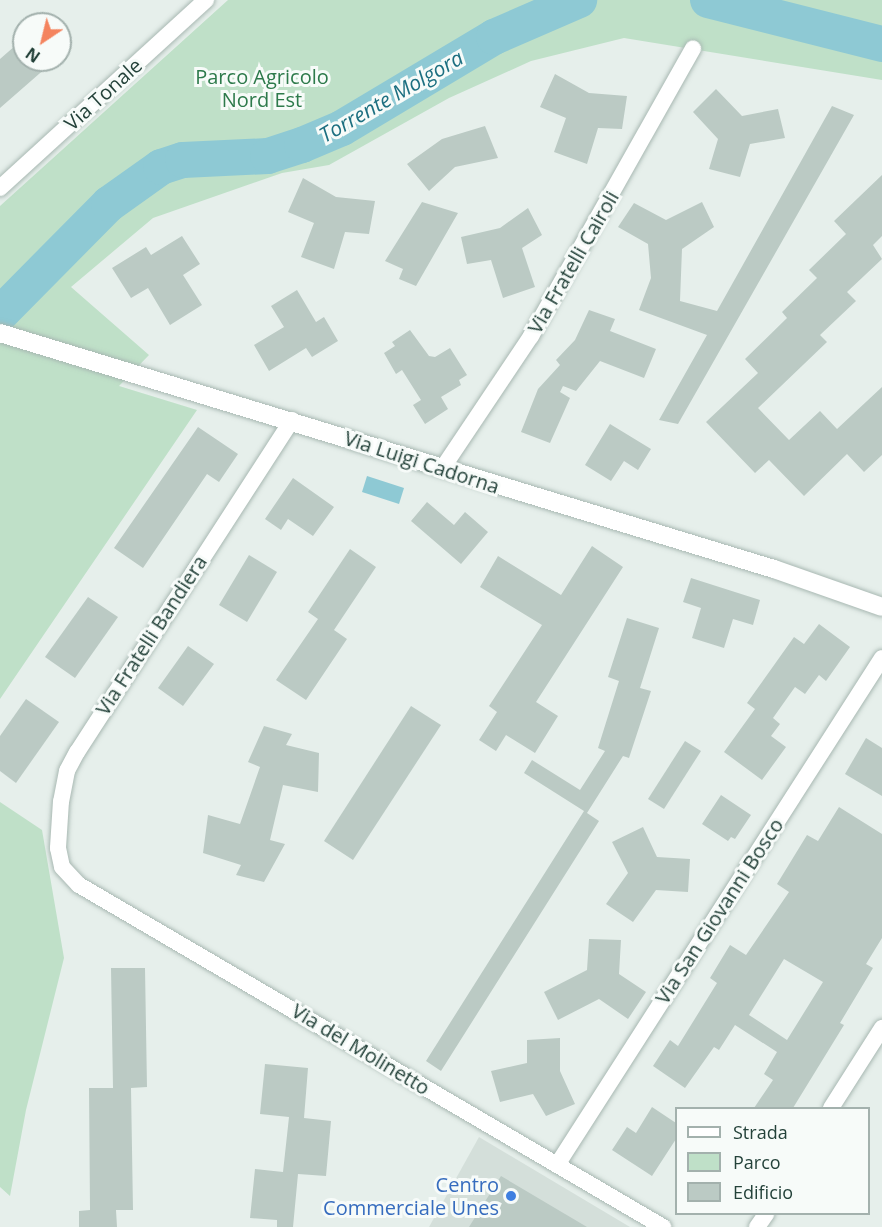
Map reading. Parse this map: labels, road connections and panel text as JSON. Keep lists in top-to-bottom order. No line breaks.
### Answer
{"streets":{"street":["Via Tonale","Via Fratelli Cairoli","Via Luigi Cadorna","Via Fratelli Bandiera","Via San Giovanni Bosco","Via del Molinetto"]},"crossings":[["Via Fratelli Cairoli","Via Luigi Cadorna"],["Via Luigi Cadorna","Via Fratelli Bandiera"],["Via Fratelli Bandiera","Via del Molinetto"],["Via San Giovanni Bosco","Via del Molinetto"]],"water":["Torrente Molgora"],"parks":["Parco Agricolo Nord Est"],"places":["Centro Commerciale Unes"],"legend":["Strada","Parco","Edificio"],"north":"bottom left"}
